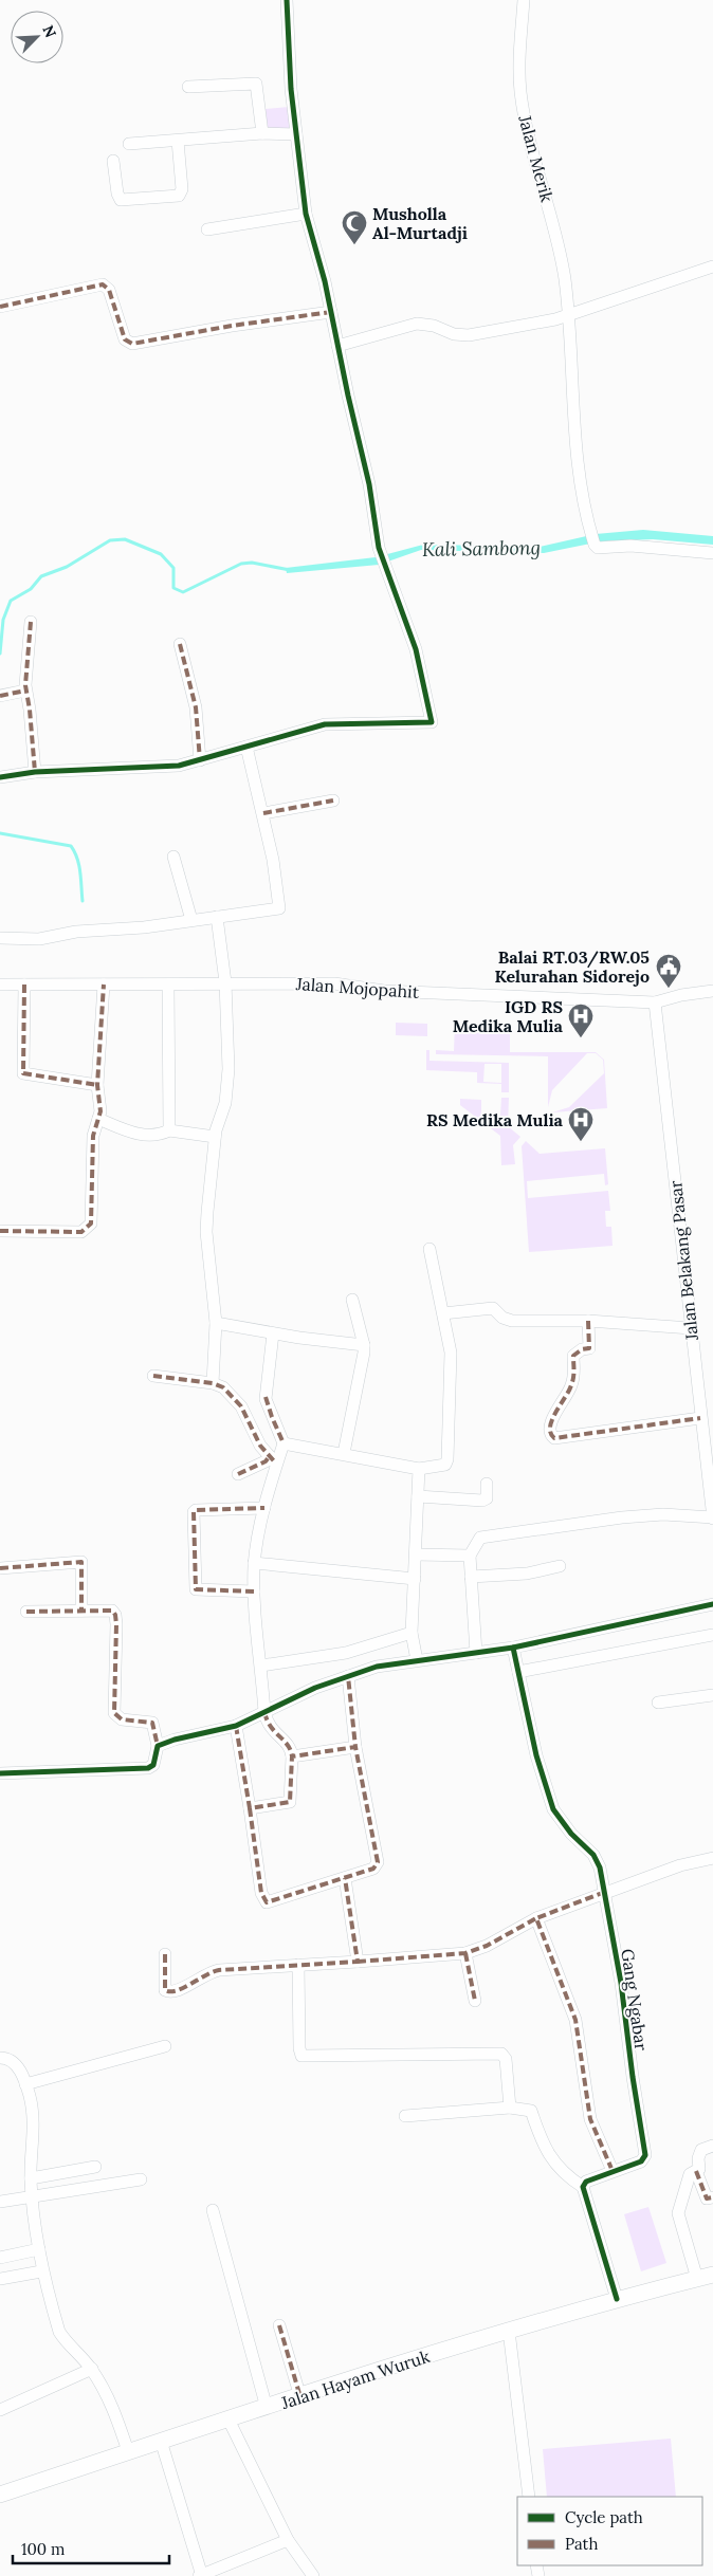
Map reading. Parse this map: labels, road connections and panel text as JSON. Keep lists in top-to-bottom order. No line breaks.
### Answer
{"streets":{"main road":["Jalan Hayam Wuruk"],"street":["Jalan Merik","Jalan Mojopahit","Jalan Belakang Pasar","Gang Ngabar"]},"crossings":[["Jalan Mojopahit","Jalan Belakang Pasar"]],"water":["Kali Sambong"],"places":{"mosque":["Musholla Al-Murtadji"],"public building":["Balai RT.03/RW.05 Kelurahan Sidorejo"],"hospital":["IGD RS Medika Mulia","RS Medika Mulia"]},"legend":["Cycle path","Path"],"scale_bar":"100 m","north":"top right"}
